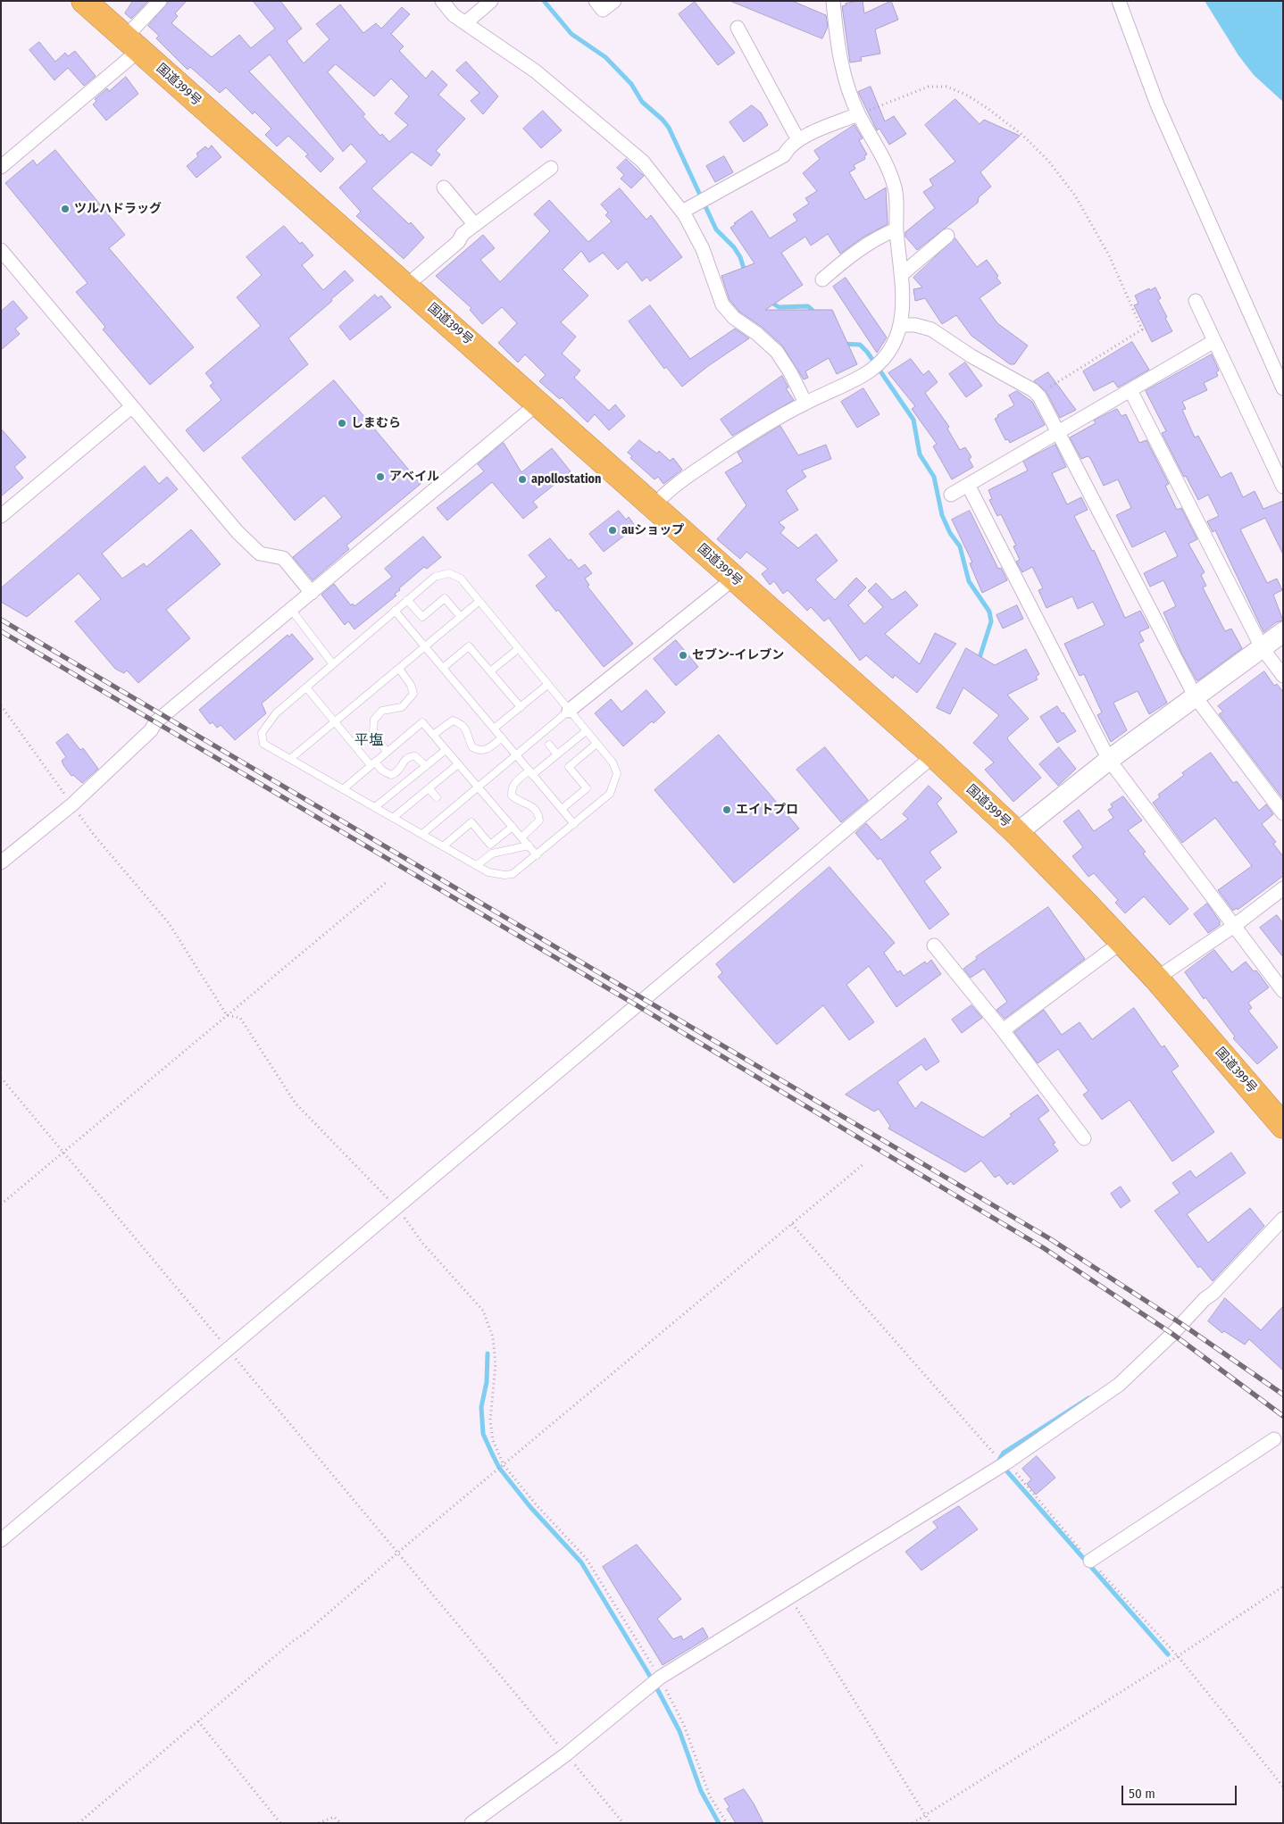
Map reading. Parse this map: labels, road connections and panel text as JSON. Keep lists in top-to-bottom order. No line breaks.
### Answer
{"streets":{"highway":["国道399号"]},"districts":["平塩"],"places":["ツルハドラッグ","しまむら","アベイル","apollostation","auショップ","セブン-イレブン","エイトプロ"],"scale_bar":"50 m"}
